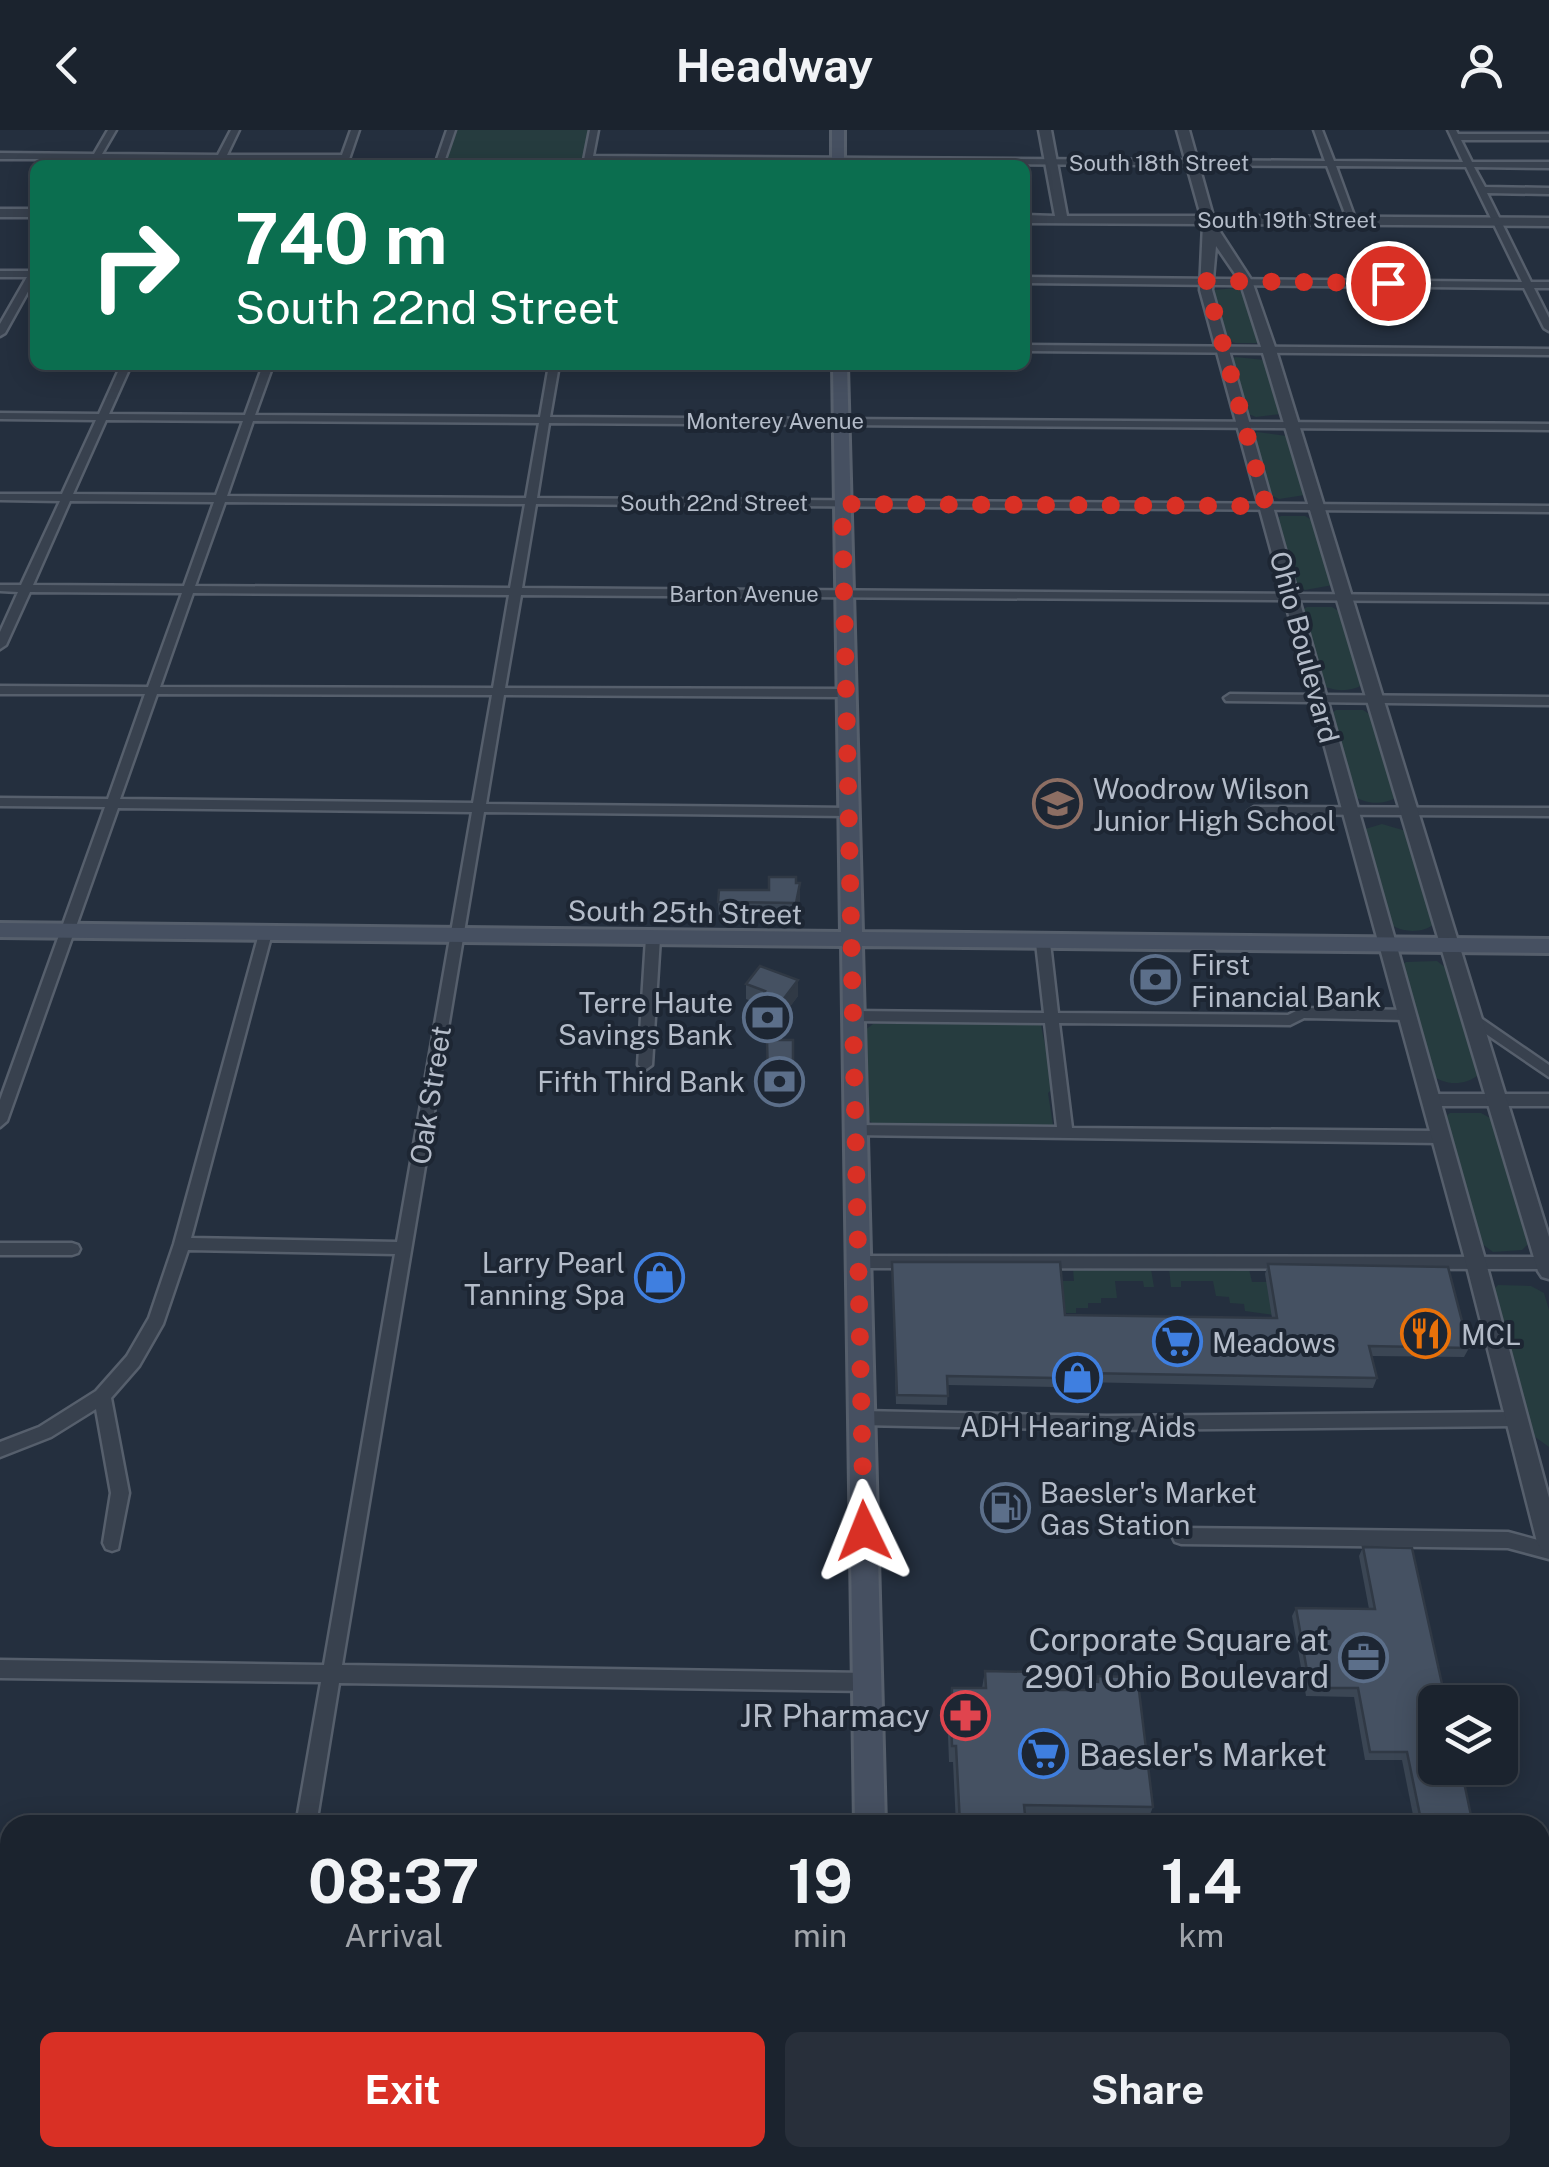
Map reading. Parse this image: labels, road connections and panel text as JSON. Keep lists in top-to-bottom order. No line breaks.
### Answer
{"streets":{"main road":["South 25th Street"],"street":["South 18th Street","South 19th Street","Monterey Avenue","South 22nd Street","Barton Avenue","Ohio Boulevard","Oak Street"]},"crossings":[["South 19th Street","Ohio Boulevard"],["Monterey Avenue","Ohio Boulevard"],["Monterey Avenue","Oak Street"],["South 22nd Street","Ohio Boulevard"],["South 22nd Street","Oak Street"],["Barton Avenue","Ohio Boulevard"],["Barton Avenue","Oak Street"],["Ohio Boulevard","South 25th Street"],["South 25th Street","Oak Street"]],"places":{"school or university":["Woodrow Wilson Junior High School"],"bank":["First Financial Bank","Terre Haute Savings Bank","Fifth Third Bank"],"shop":["Larry Pearl Tanning Spa","ADH Hearing Aids"],"restaurant":["MCL"],"supermarket":["Meadows","Baesler's Market"],"fuel station":["Baesler's Market Gas Station"],"office":["Corporate Square at 2901 Ohio Boulevard"],"pharmacy":["JR Pharmacy"]},"page":{"header":"Headway","turn":["740 m","South 22nd Street"],"eta":["08:37","Arrival","19","min","1.4","km"],"buttons":["Exit","Share"]}}
